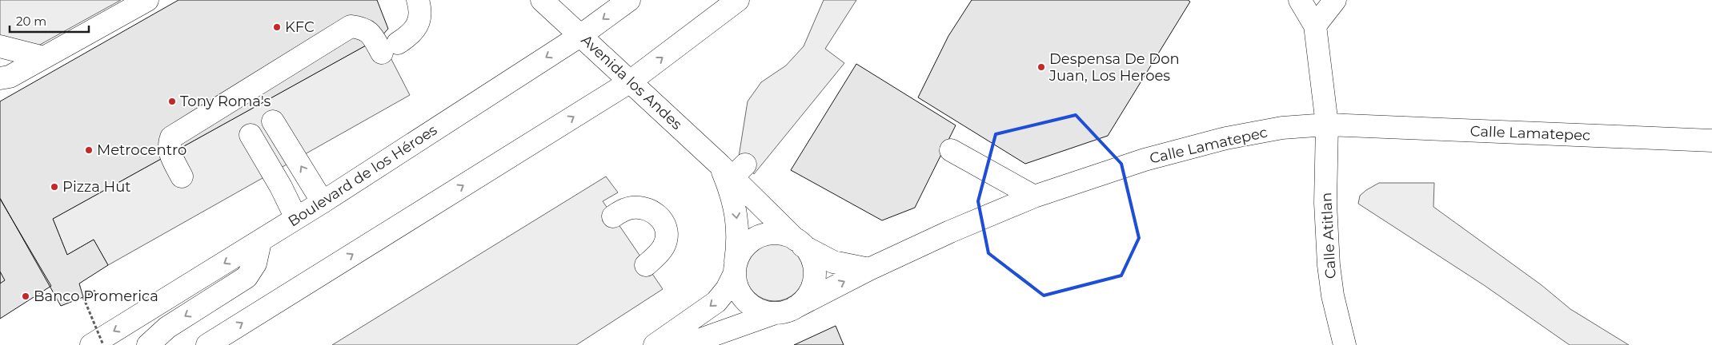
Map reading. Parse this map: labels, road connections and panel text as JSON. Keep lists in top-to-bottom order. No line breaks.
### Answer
{"streets":{"street":["Avenida los Andes","Calle Lamatepec","Boulevard de los Héroes","Calle Atitlan"]},"crossings":[["Avenida los Andes","Calle Lamatepec"],["Avenida los Andes","Boulevard de los Héroes"],["Calle Lamatepec","Calle Atitlan"]],"places":["KFC","Despensa De Don Juan, Los Heroes","Tony Roma's","Metrocentro","Pizza Hut","Banco Promerica"],"scale_bar":"20 m"}
